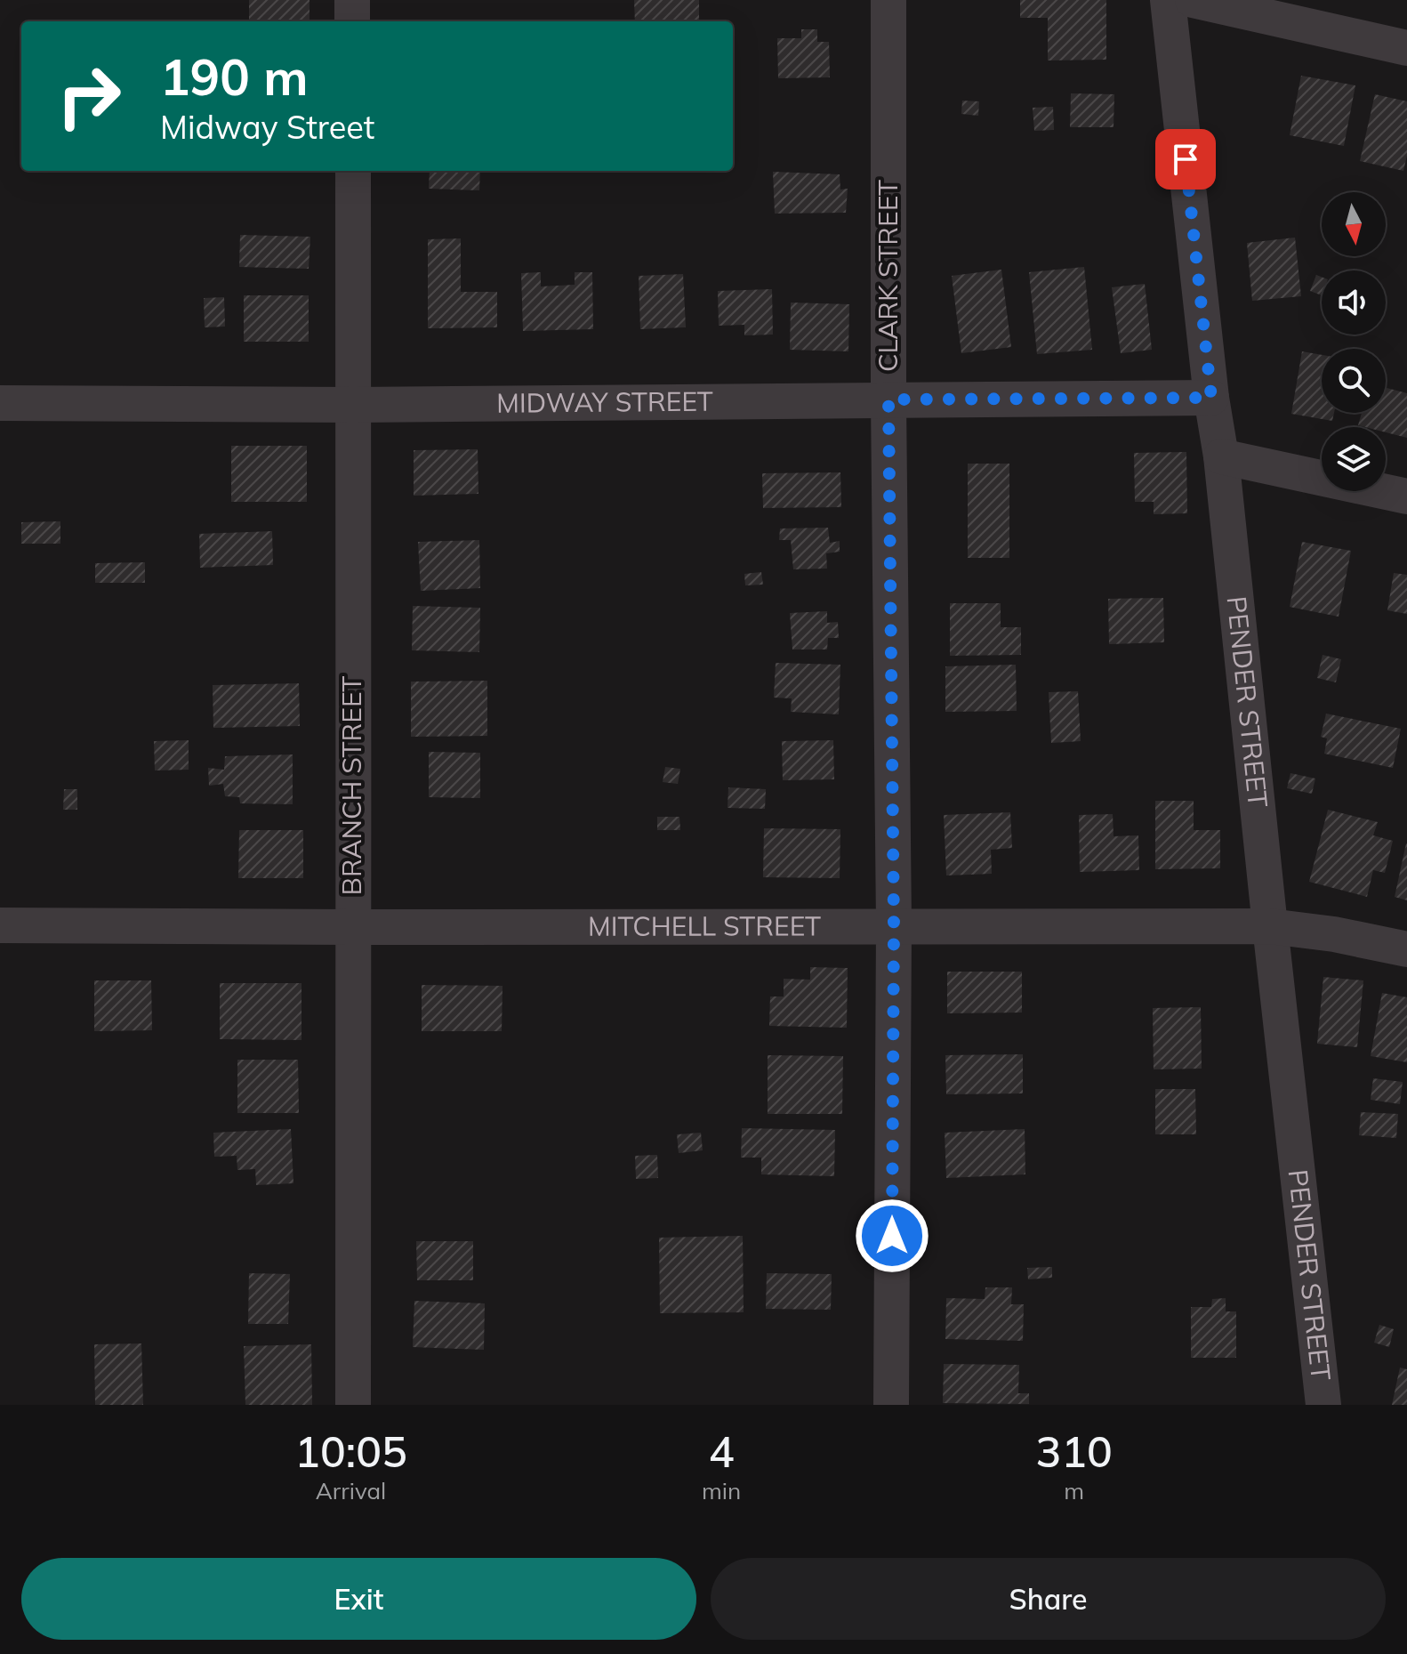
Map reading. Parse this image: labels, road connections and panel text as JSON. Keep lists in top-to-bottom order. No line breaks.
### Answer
{"streets":{"street":["CLARK STREET","MIDWAY STREET","PENDER STREET","BRANCH STREET","MITCHELL STREET"]},"crossings":[["CLARK STREET","MIDWAY STREET"],["CLARK STREET","MITCHELL STREET"],["MIDWAY STREET","PENDER STREET"],["MIDWAY STREET","BRANCH STREET"],["PENDER STREET","MITCHELL STREET"],["BRANCH STREET","MITCHELL STREET"]],"north":"bottom","page":{"turn":["190 m","Midway Street"],"eta":["10:05","Arrival","4","min","310","m"],"buttons":["Exit","Share"]}}
